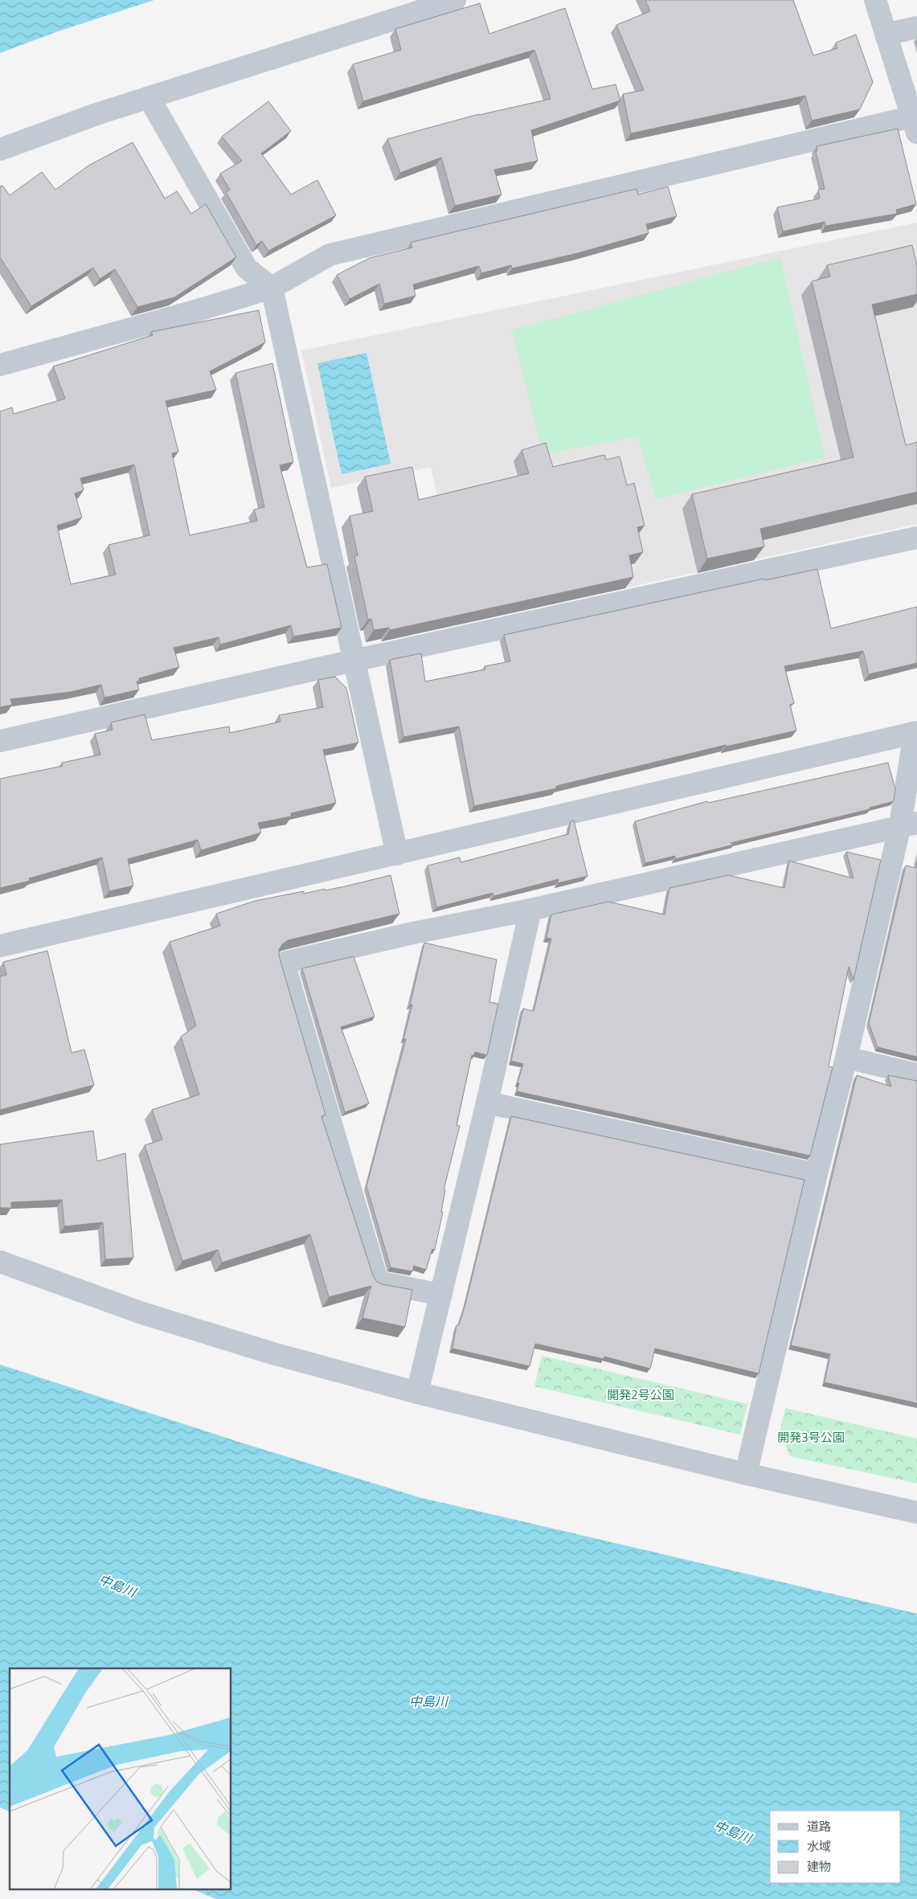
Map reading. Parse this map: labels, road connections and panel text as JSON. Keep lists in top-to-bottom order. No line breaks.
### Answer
{"water":["中島川"],"parks":["開発2号公園","開発3号公園"],"legend":["道路","水域","建物"]}
